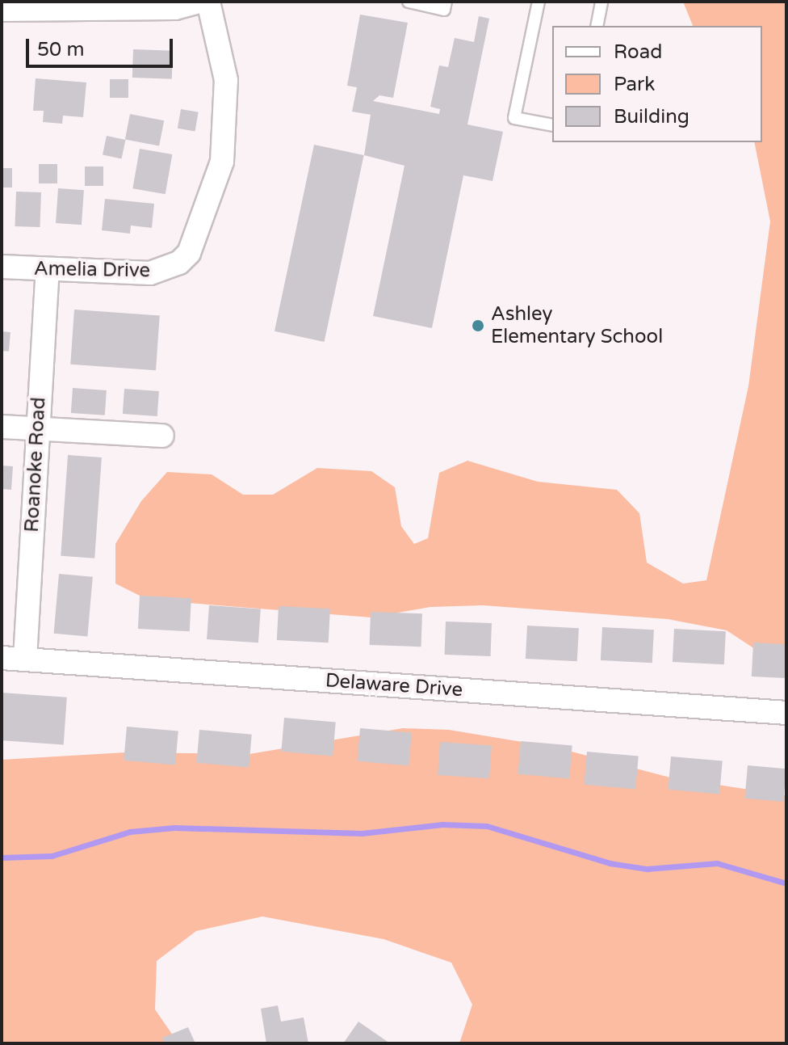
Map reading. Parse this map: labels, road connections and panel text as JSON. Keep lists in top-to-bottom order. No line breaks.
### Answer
{"streets":{"street":["Amelia Drive","Roanoke Road","Delaware Drive"]},"crossings":[["Amelia Drive","Roanoke Road"],["Roanoke Road","Delaware Drive"]],"places":["Ashley Elementary School"],"legend":["Road","Park","Building"],"scale_bar":"50 m"}
